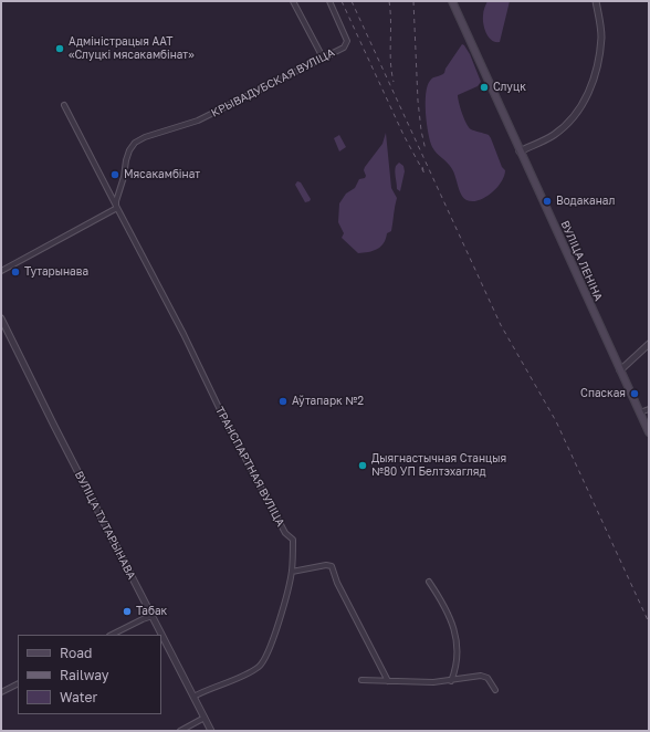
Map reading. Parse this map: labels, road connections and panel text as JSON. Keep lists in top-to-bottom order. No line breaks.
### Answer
{"streets":{"main road":["ВУЛІЦА ЛЕНІНА"],"street":["КРЫВАДУБСКАЯ ВУЛІЦА","ТРАНСПАРТНАЯ ВУЛІЦА","ВУЛІЦА ТУТАРЫНАВА"]},"crossings":[["КРЫВАДУБСКАЯ ВУЛІЦА","ТРАНСПАРТНАЯ ВУЛІЦА"],["ТРАНСПАРТНАЯ ВУЛІЦА","ВУЛІЦА ТУТАРЫНАВА"]],"places":["Адміністрацыя ААТ «Слуцкі мясакамбінат»","Слуцк","Мясакамбінат","Водаканал","Тутарынава","Спаская","Аўтапарк №2","Дыягнастычная Станцыя №80 УП Белтэхагляд","Табак"],"legend":["Road","Railway","Water"]}
